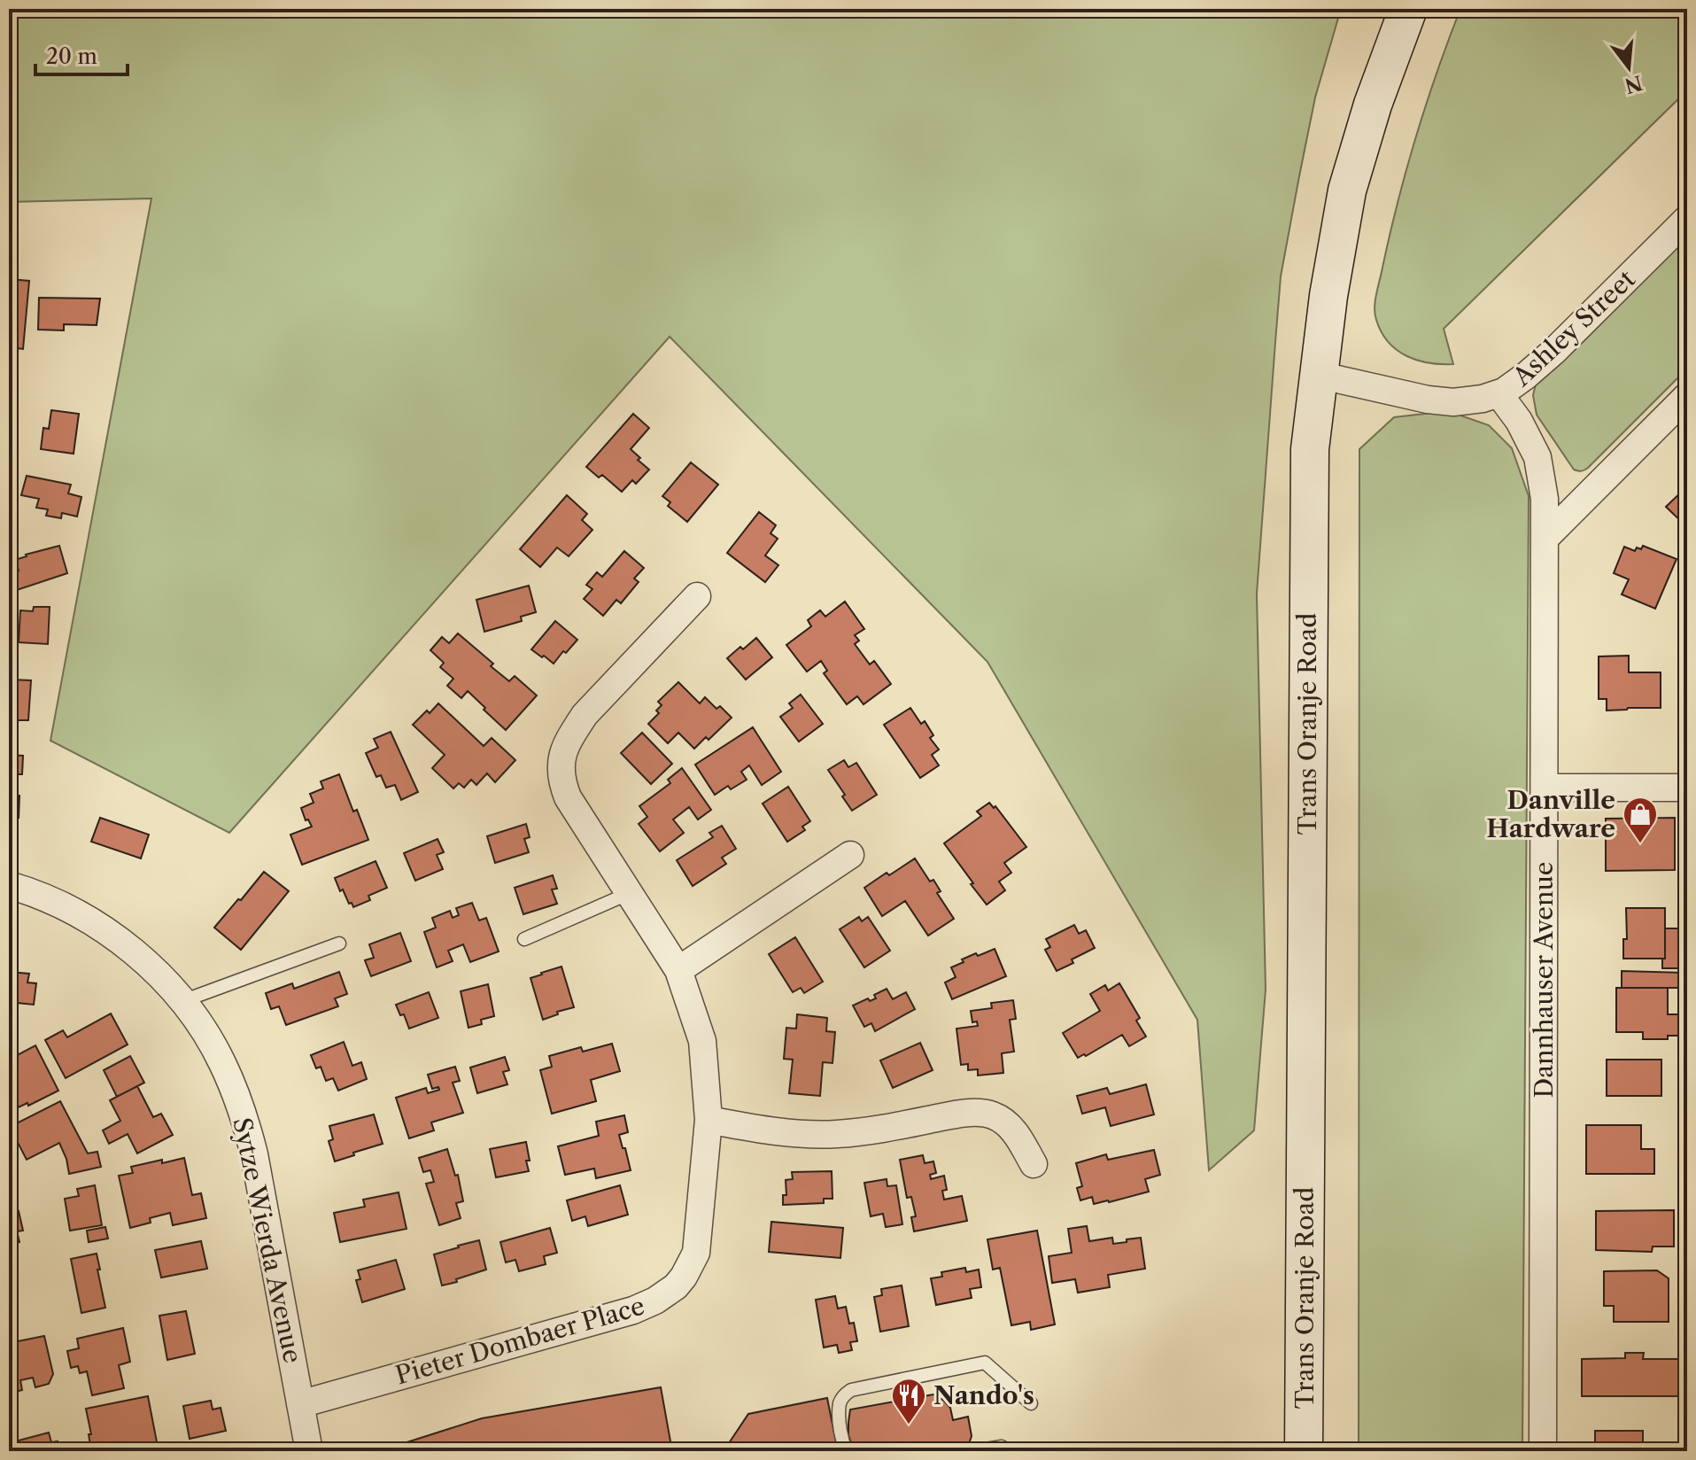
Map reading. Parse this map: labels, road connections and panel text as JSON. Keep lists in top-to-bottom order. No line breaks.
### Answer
{"streets":{"main road":["Trans Oranje Road"],"street":["Ashley Street","Dannhauser Avenue","Sytze Wierda Avenue","Pieter Dombaer Place"]},"crossings":[["Ashley Street","Trans Oranje Road"],["Ashley Street","Dannhauser Avenue"],["Sytze Wierda Avenue","Pieter Dombaer Place"]],"places":{"shop":["Danville Hardware"],"restaurant":["Nando's"]},"scale_bar":"20 m","north":"bottom"}
